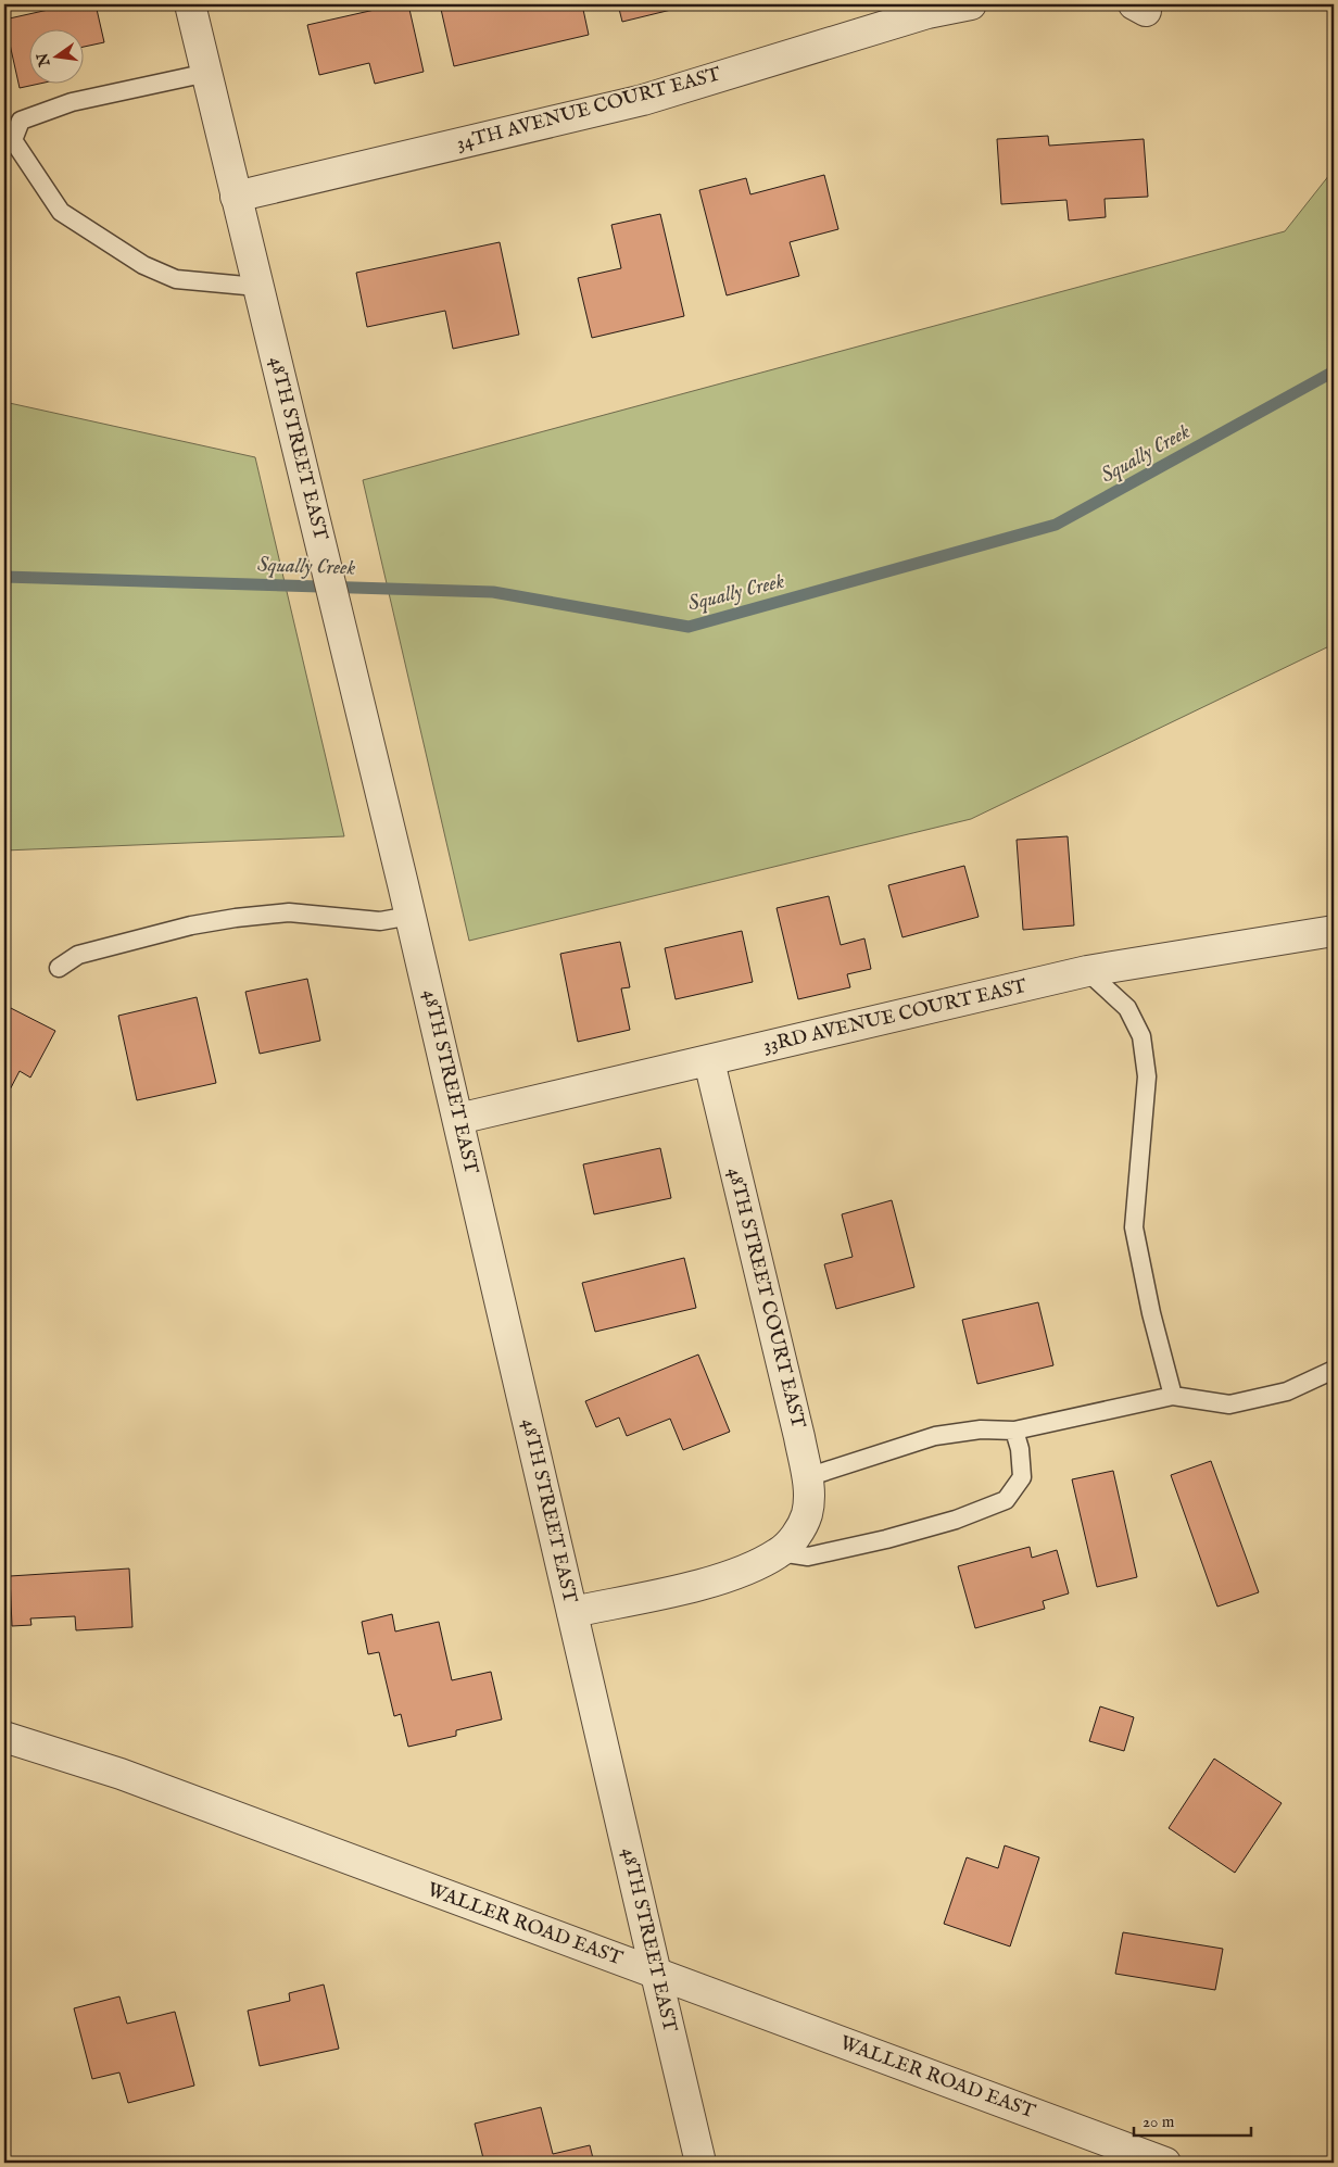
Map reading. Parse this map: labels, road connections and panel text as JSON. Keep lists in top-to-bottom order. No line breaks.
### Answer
{"streets":{"street":["34TH AVENUE COURT EAST","48TH STREET EAST","33RD AVENUE COURT EAST","48TH STREET COURT EAST","WALLER ROAD EAST"]},"crossings":[["34TH AVENUE COURT EAST","48TH STREET EAST"],["48TH STREET EAST","33RD AVENUE COURT EAST"],["48TH STREET EAST","WALLER ROAD EAST"],["33RD AVENUE COURT EAST","48TH STREET COURT EAST"]],"water":["Squally Creek"],"scale_bar":"20 m","north":"left"}
